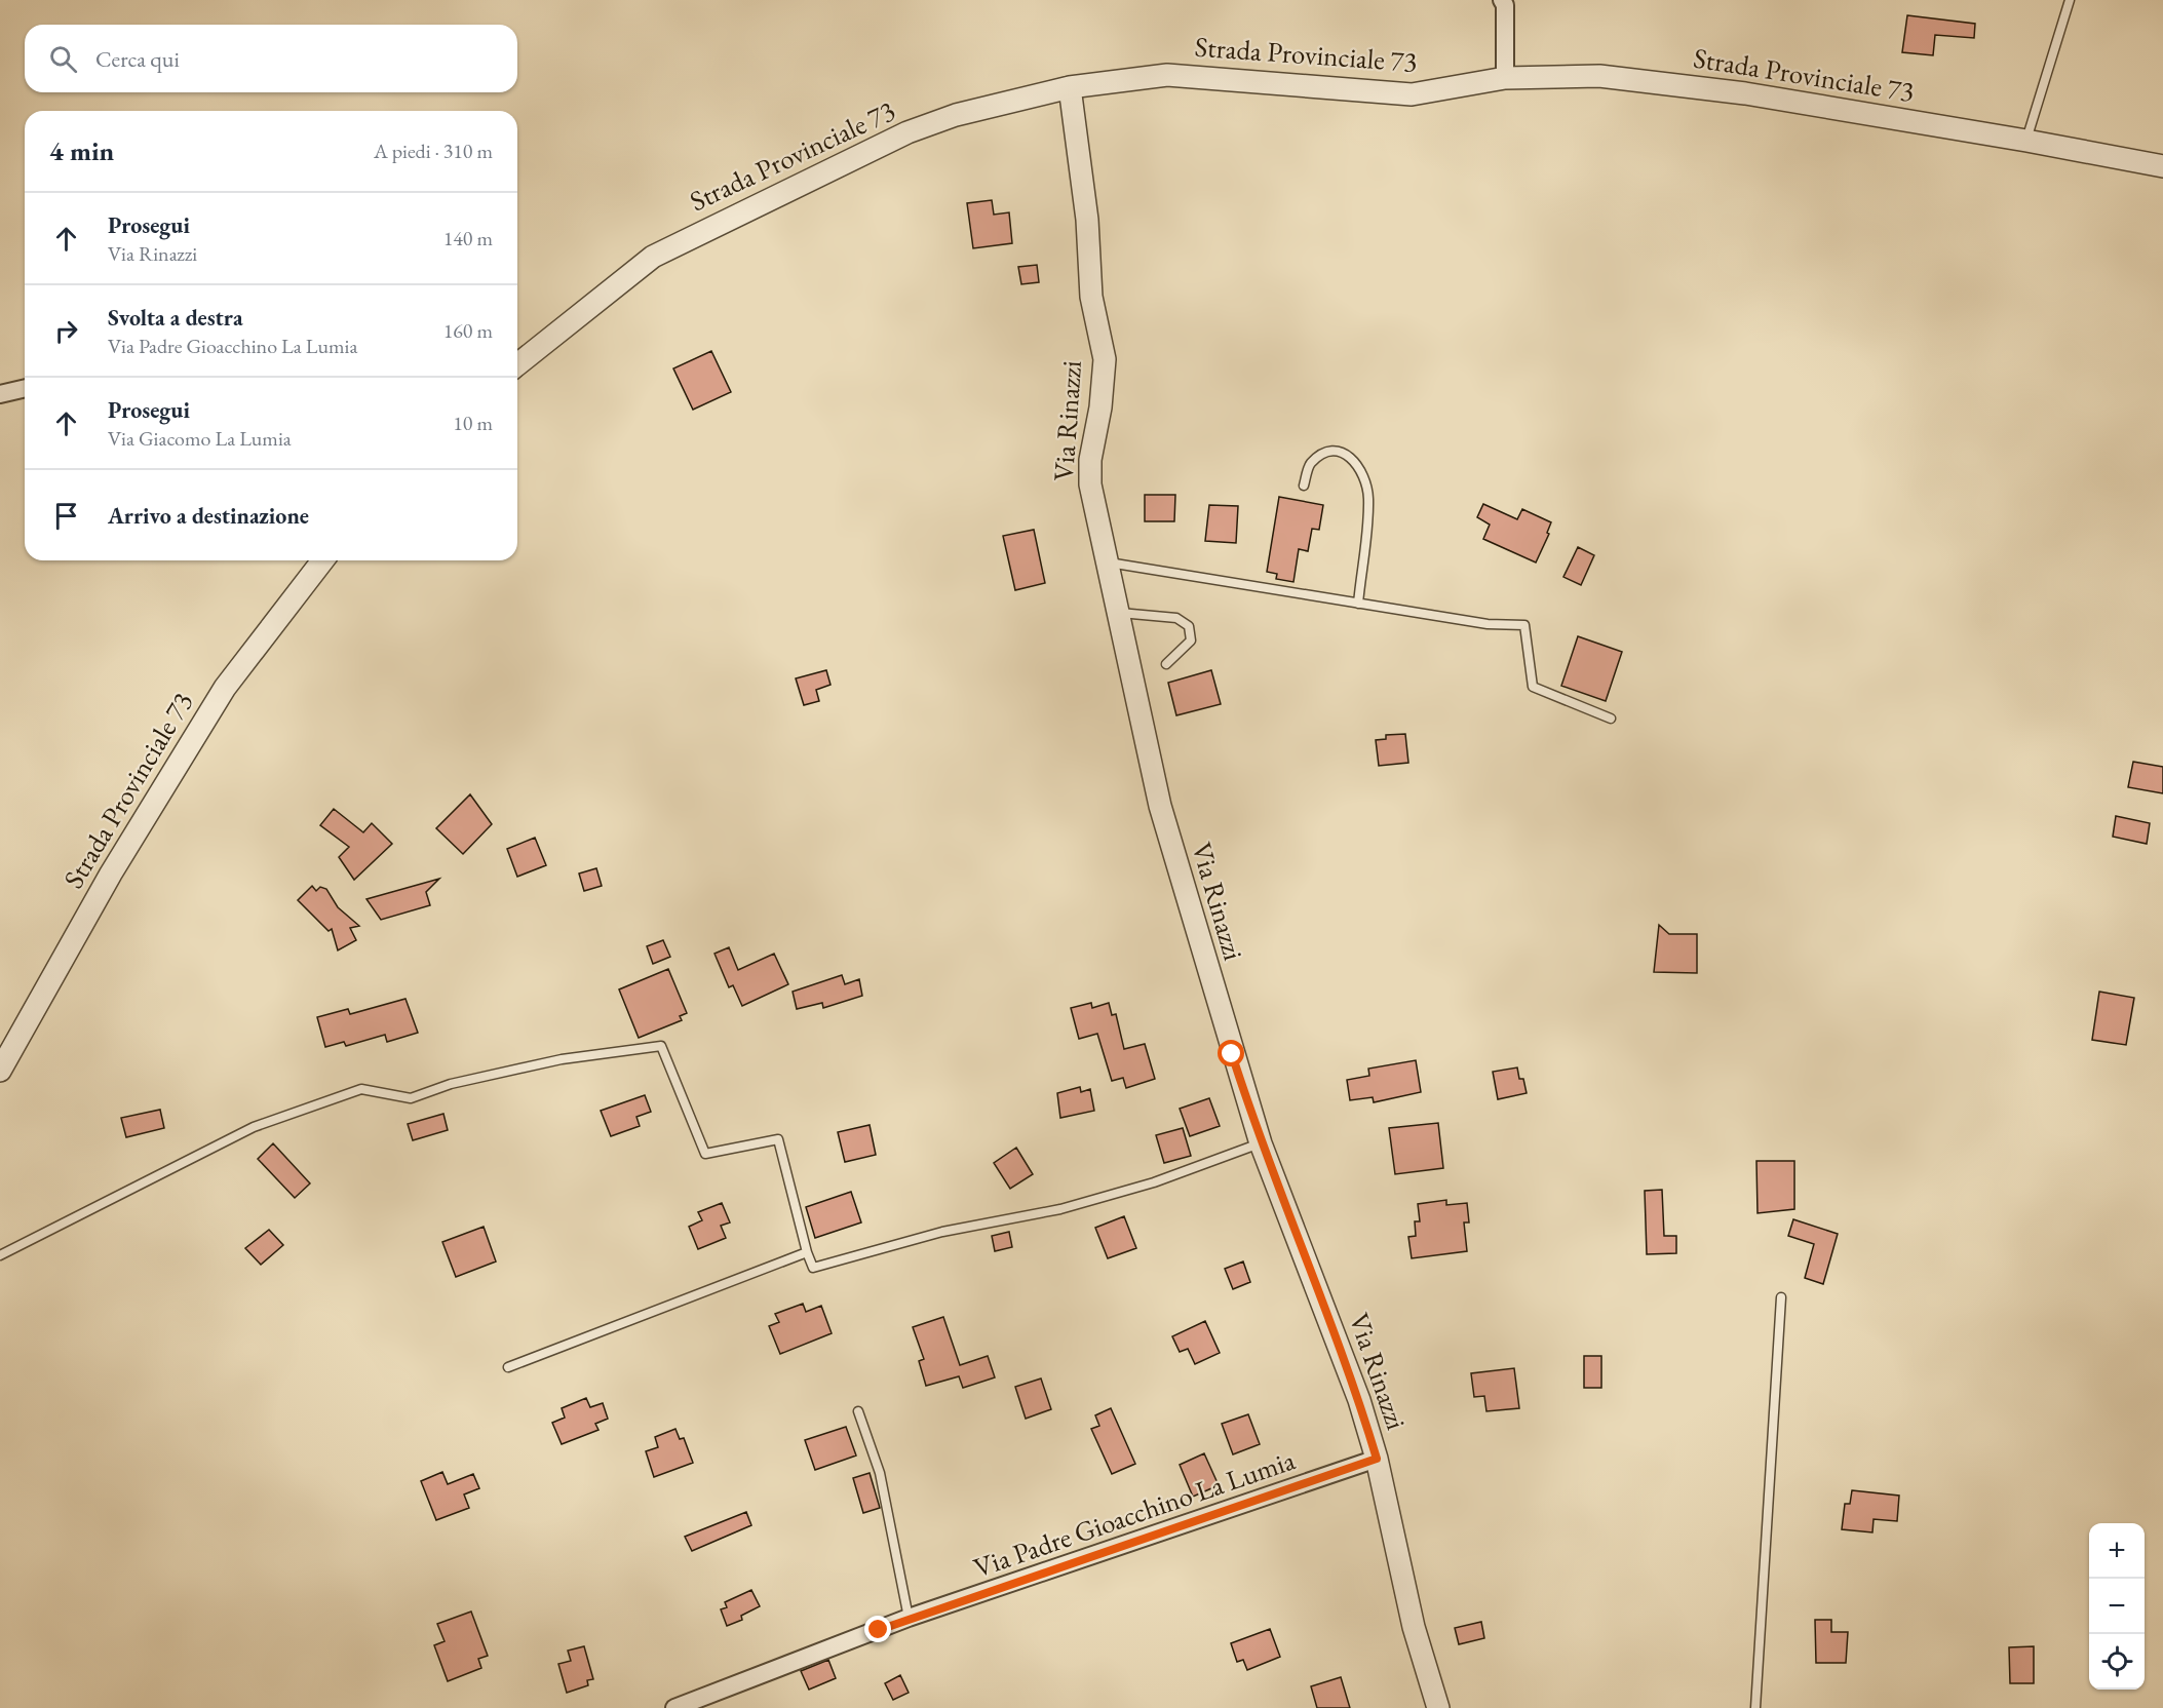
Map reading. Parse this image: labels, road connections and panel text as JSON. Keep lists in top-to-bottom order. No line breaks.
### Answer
{"streets":{"street":["Strada Provinciale 73","Via Rinazzi","Via Padre Gioacchino La Lumia"]},"crossings":[["Strada Provinciale 73","Via Rinazzi"],["Via Rinazzi","Via Padre Gioacchino La Lumia"]],"page":{"search":"Cerca qui","heading":["4 min","A piedi · 310 m"],"list":[["Prosegui","Via Rinazzi","140 m"],["Svolta a destra","Via Padre Gioacchino La Lumia","160 m"],["Prosegui","Via Giacomo La Lumia","10 m"],"Arrivo a destinazione"],"map_buttons":["+","−"]}}
